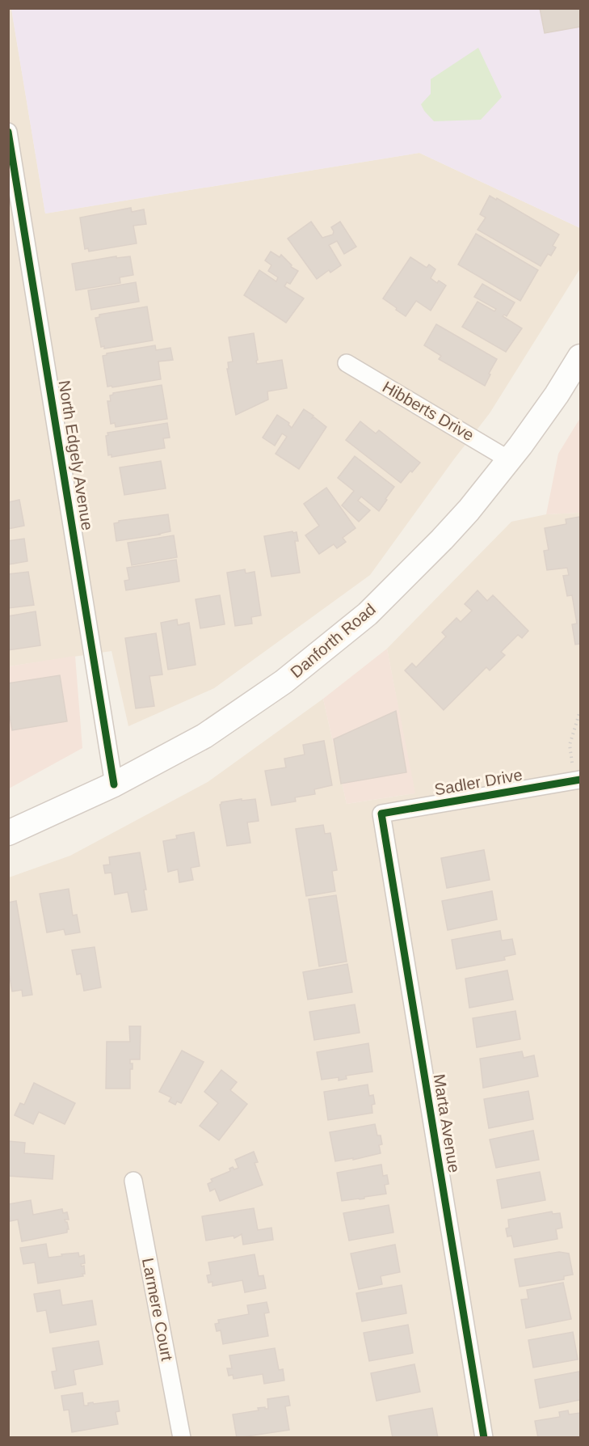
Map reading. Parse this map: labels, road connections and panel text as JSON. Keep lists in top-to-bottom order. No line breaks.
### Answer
{"streets":{"main road":["Danforth Road"],"street":["Hibberts Drive","North Edgely Avenue","Sadler Drive","Marta Avenue","Larmere Court"]},"crossings":[["Hibberts Drive","Danforth Road"],["North Edgely Avenue","Danforth Road"],["Sadler Drive","Marta Avenue"]]}
